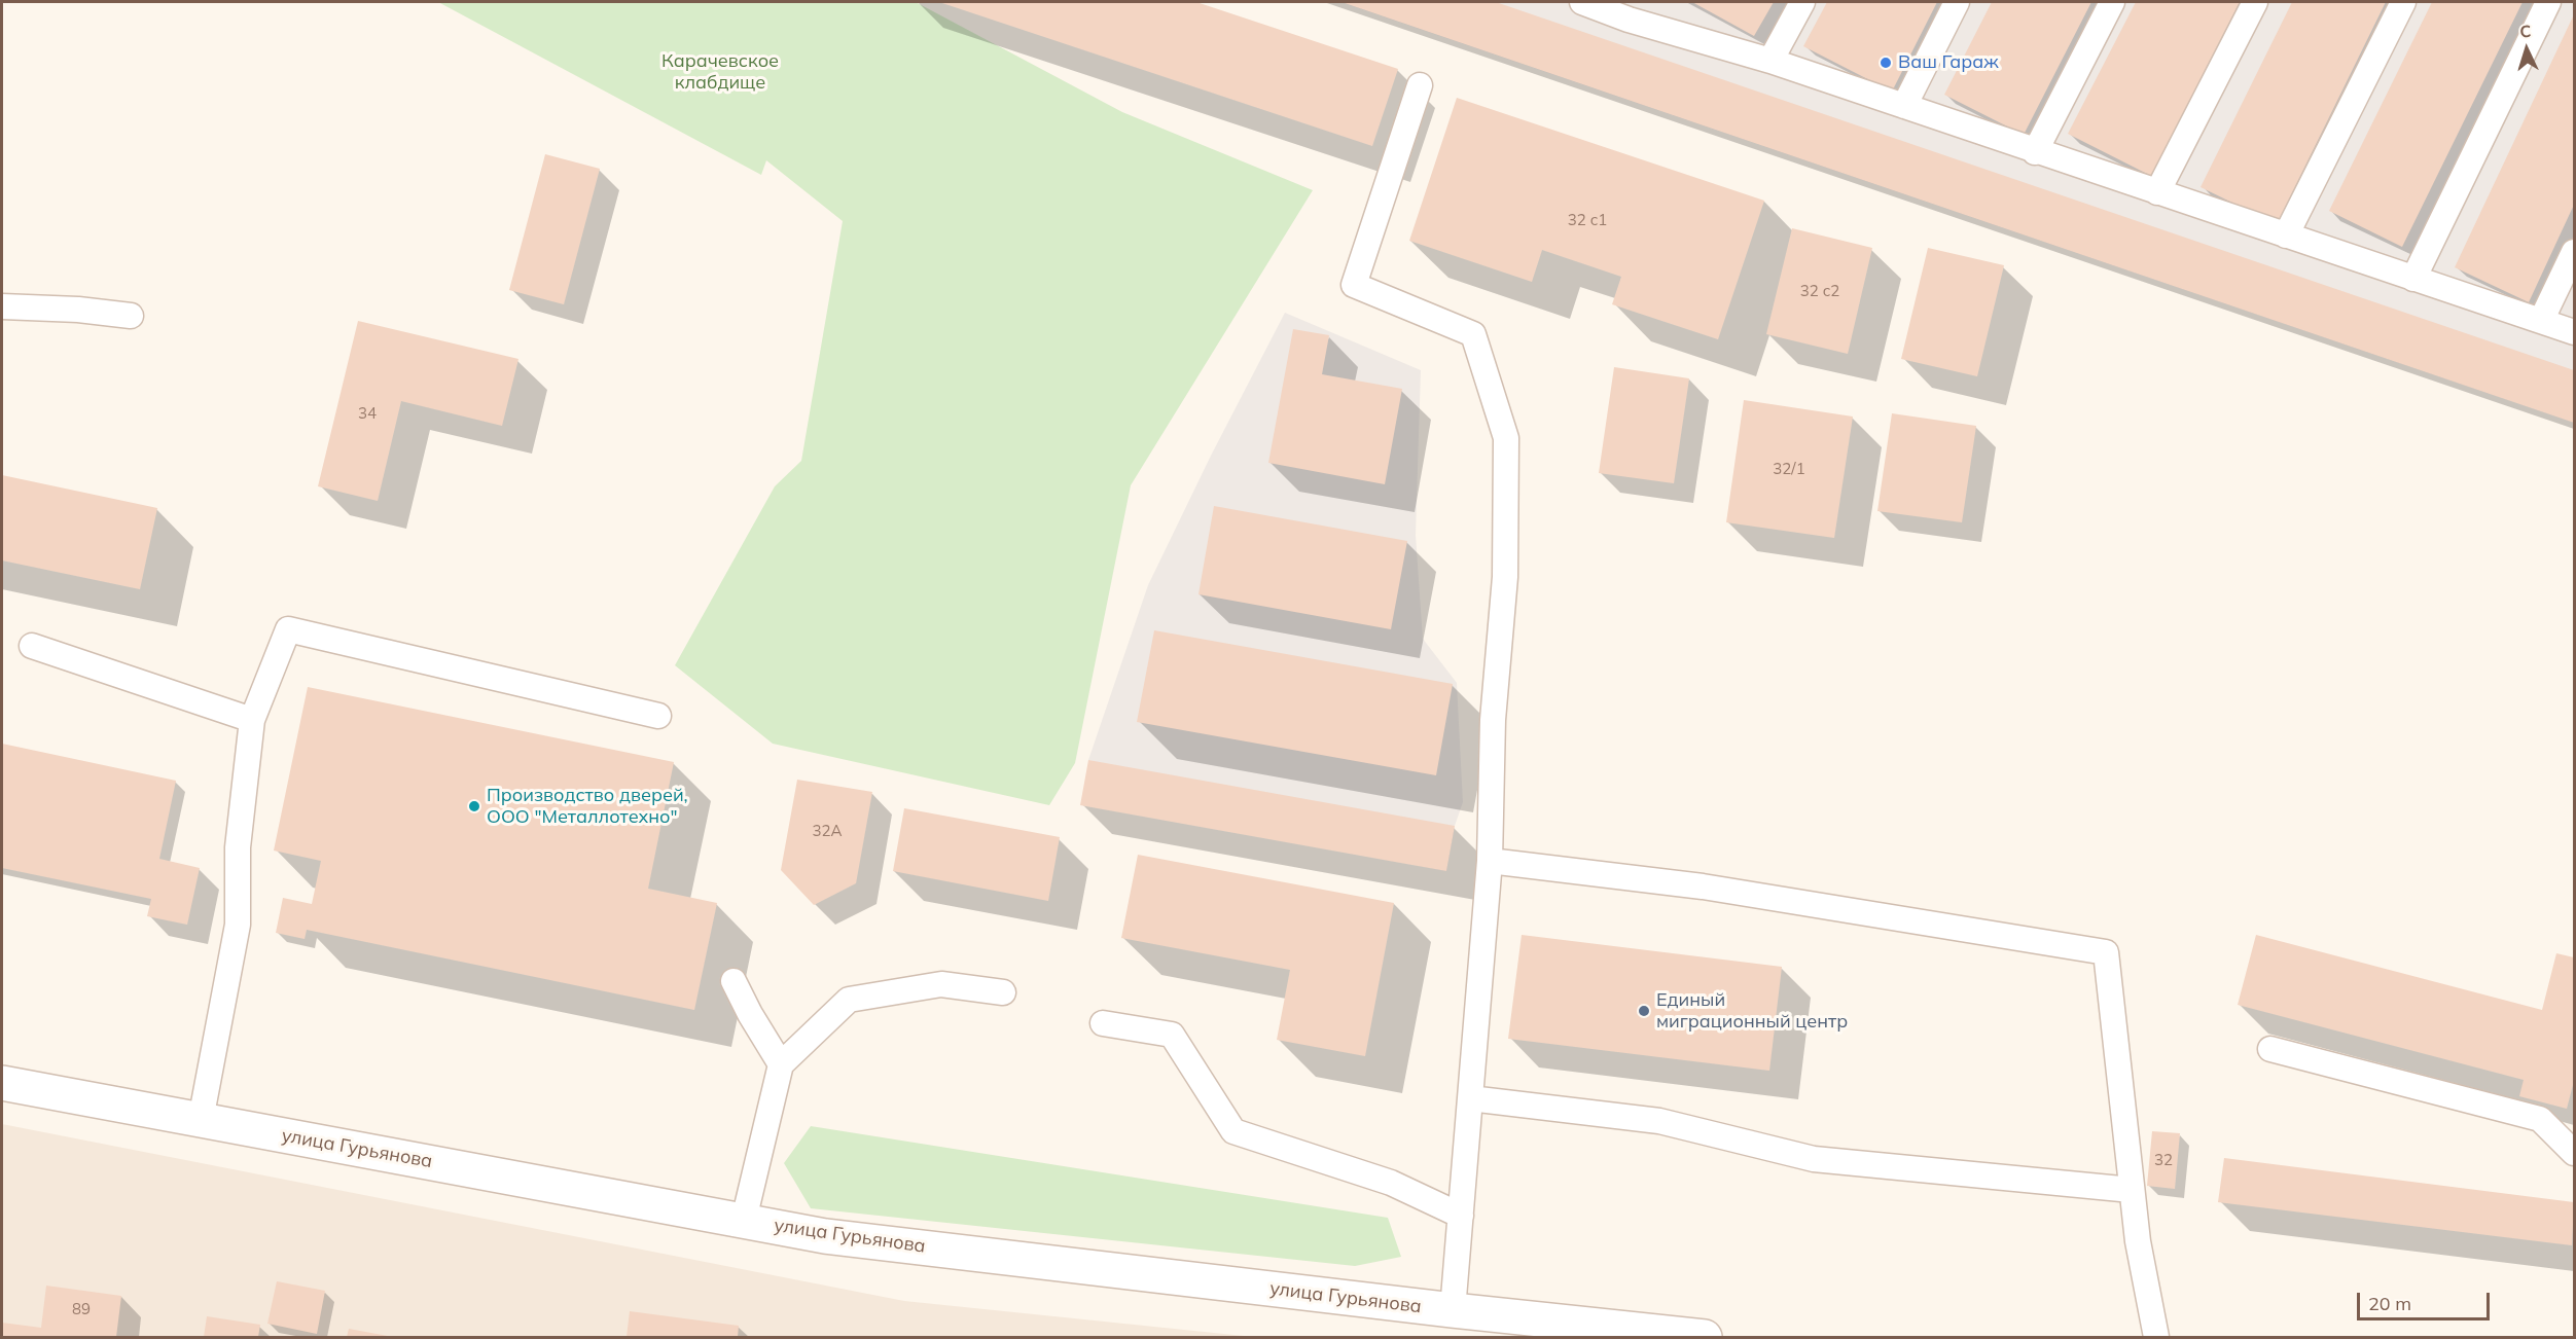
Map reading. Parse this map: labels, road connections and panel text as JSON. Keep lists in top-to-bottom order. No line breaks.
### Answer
{"streets":{"street":["улица Гурьянова"]},"parks":["Карачевское клабдище"],"places":["Ваш Гараж","Производство дверей, ООО \"Металлотехно\"","Единый миграционный центр"],"house_numbers":["32 с1","32 с2","34","32/1","32А","32","89"],"scale_bar":"20 m","north":"top"}
